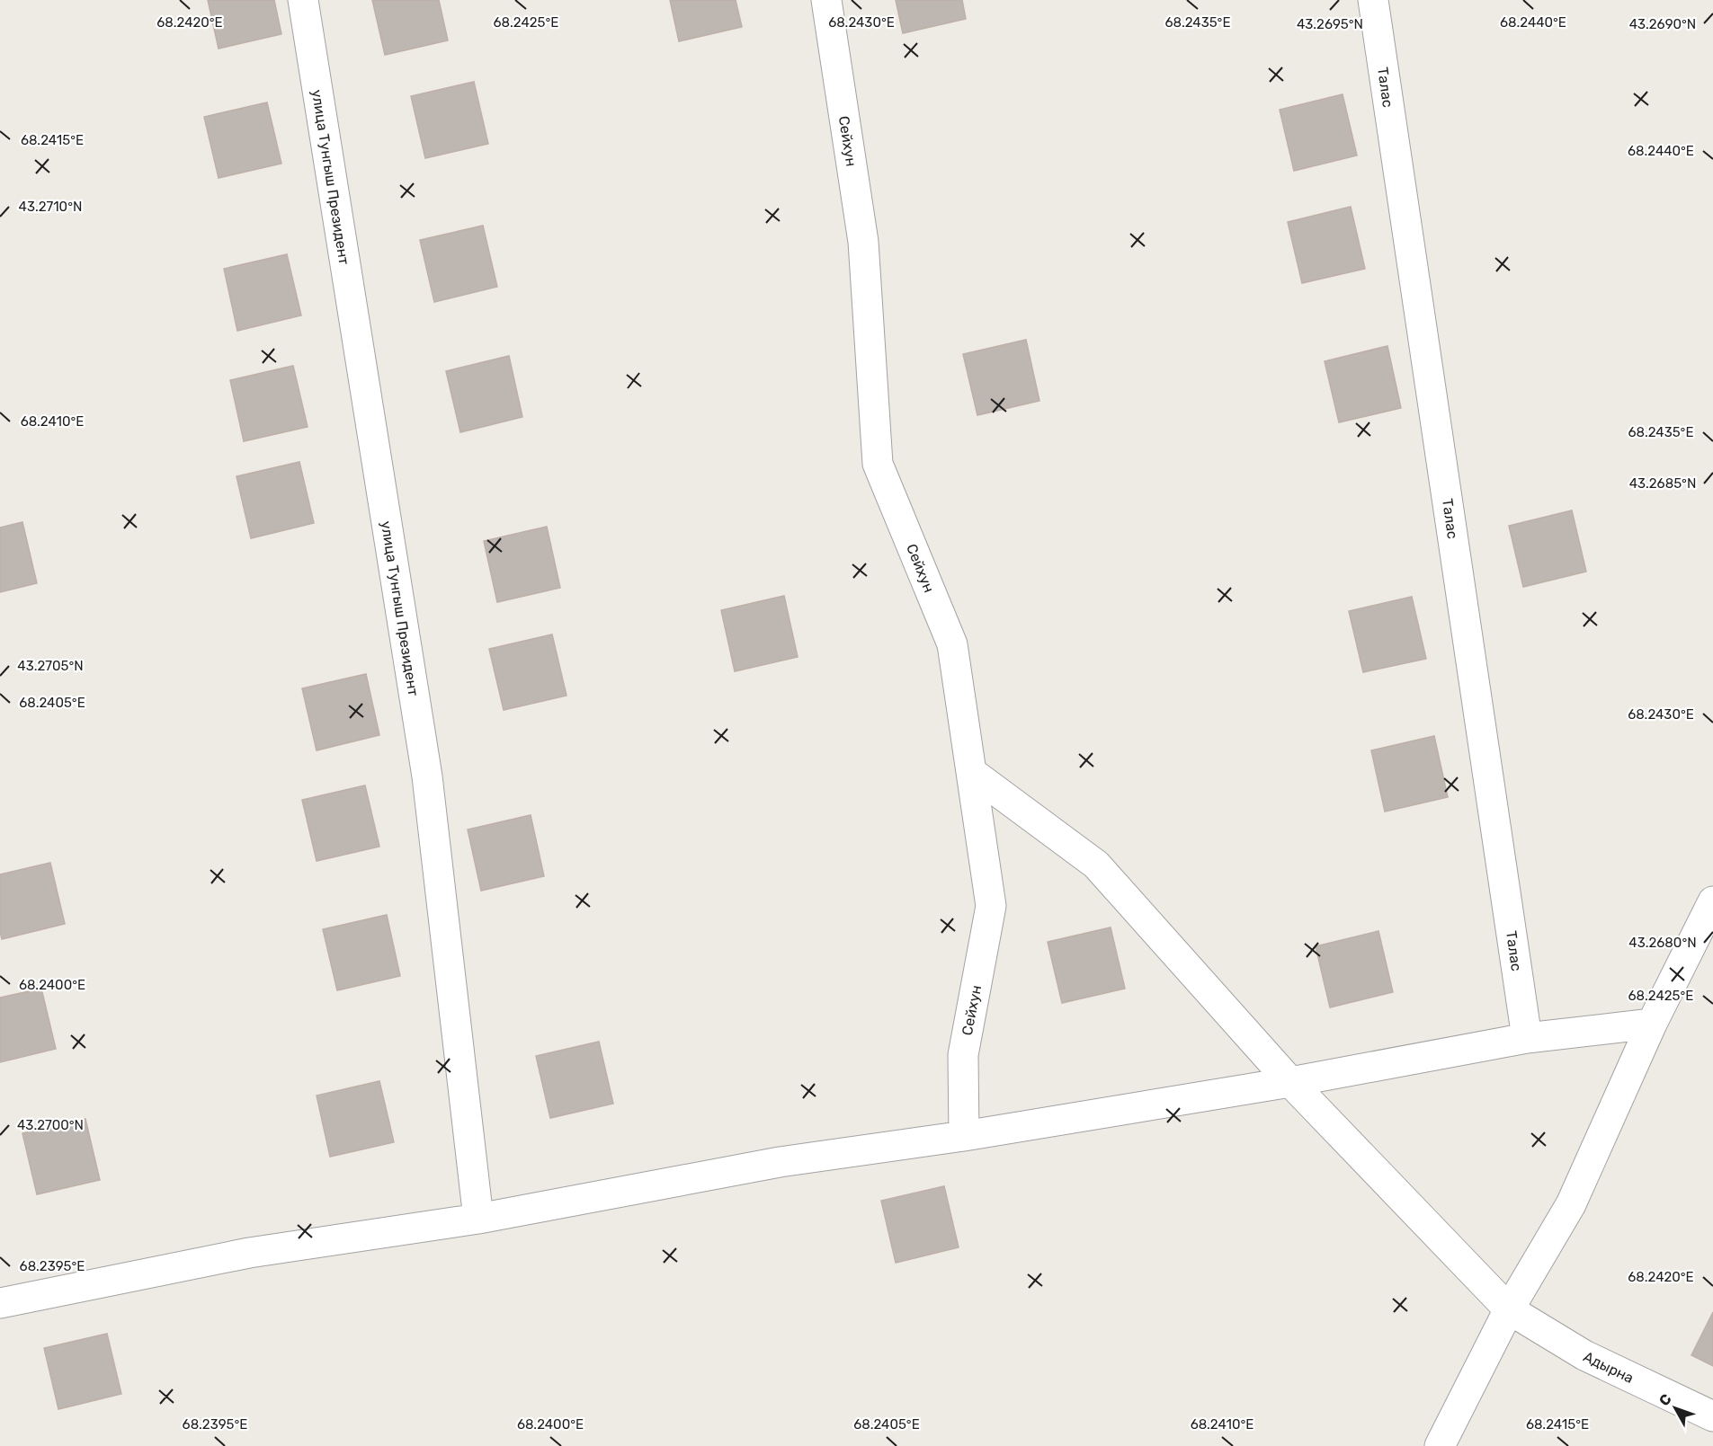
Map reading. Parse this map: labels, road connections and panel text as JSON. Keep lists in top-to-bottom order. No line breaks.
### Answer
{"streets":{"street":["Талас","Сейхун","улица Тунгыш Президент","Адырна"]},"crossings":[["Сейхун","Адырна"]],"north":"top left","coordinates":["68.2420°E","68.2425°E","68.2430°E","68.2435°E","68.2440°E","43.2695°N","43.2690°N","68.2415°E","43.2710°N","68.2410°E","43.2685°N","43.2705°N","68.2405°E","43.2680°N","68.2400°E","43.2700°N","68.2395°E"]}
